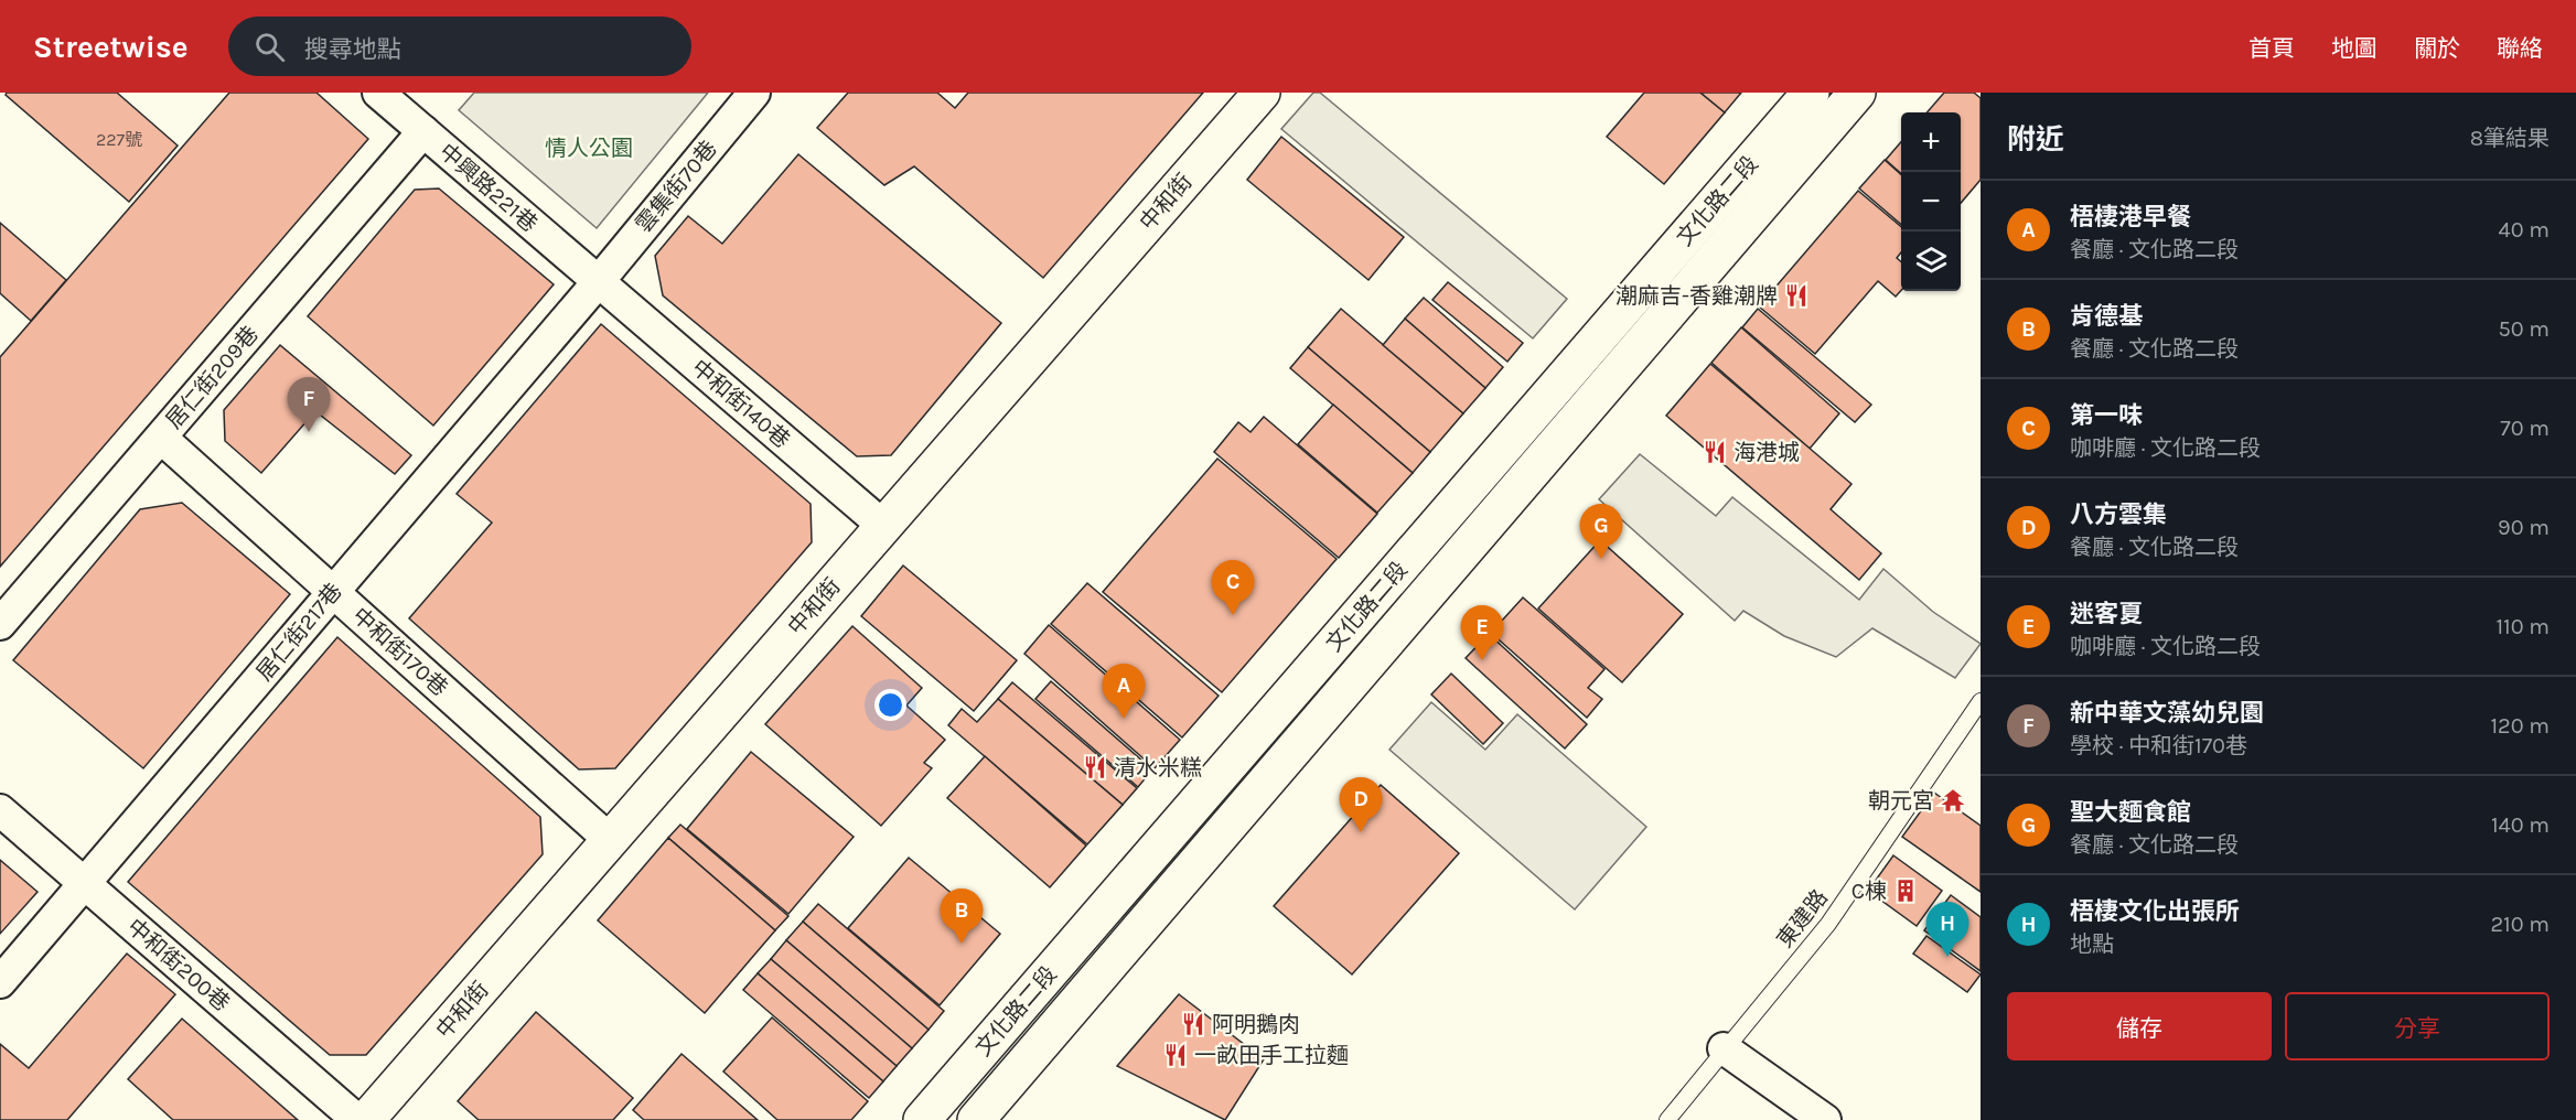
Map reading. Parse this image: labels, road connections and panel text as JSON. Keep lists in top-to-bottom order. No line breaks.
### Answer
{"streets":{"street":["雲集街70巷","中興路221巷","文化路二段","中和街","居仁街209巷","中和街140巷","居仁街217巷","中和街170巷","中和街200巷"],"lane":["東建路"]},"crossings":[["雲集街70巷","中興路221巷"],["雲集街70巷","中和街140巷"],["雲集街70巷","居仁街217巷"],["中興路221巷","居仁街209巷"],["中興路221巷","中和街140巷"],["中興路221巷","居仁街217巷"],["中和街","中和街140巷"],["中和街","中和街170巷"],["居仁街209巷","中和街170巷"],["中和街140巷","居仁街217巷"],["居仁街217巷","中和街170巷"],["居仁街217巷","中和街200巷"]],"parks":["情人公園"],"places":{"restaurant":["潮麻吉-香雞潮牌","海港城","清水米糕","阿明鵝肉","一畝田手工拉麵"],"temple":["朝元宮"],"building":["C棟"]},"house_numbers":["227號"],"page":{"header":"Streetwise","search":"搜尋地點","nav":["首頁","地圖","關於","聯絡"],"heading":["附近","8筆結果"],"map_buttons":["+","−"],"list":[{"mark":"A","name":"梧棲港早餐","note":"餐廳 · 文化路二段","value":"40 m"},{"mark":"B","name":"肯德基","note":"餐廳 · 文化路二段","value":"50 m"},{"mark":"C","name":"第一味","note":"咖啡廳 · 文化路二段","value":"70 m"},{"mark":"D","name":"八方雲集","note":"餐廳 · 文化路二段","value":"90 m"},{"mark":"E","name":"迷客夏","note":"咖啡廳 · 文化路二段","value":"110 m"},{"mark":"F","name":"新中華文藻幼兒園","note":"學校 · 中和街170巷","value":"120 m"},{"mark":"G","name":"聖大麵食館","note":"餐廳 · 文化路二段","value":"140 m"},{"mark":"H","name":"梧棲文化出張所","note":"地點","value":"210 m"}],"pins":["F","G","C","E","A","D","B","H"],"buttons":["儲存","分享"]}}
